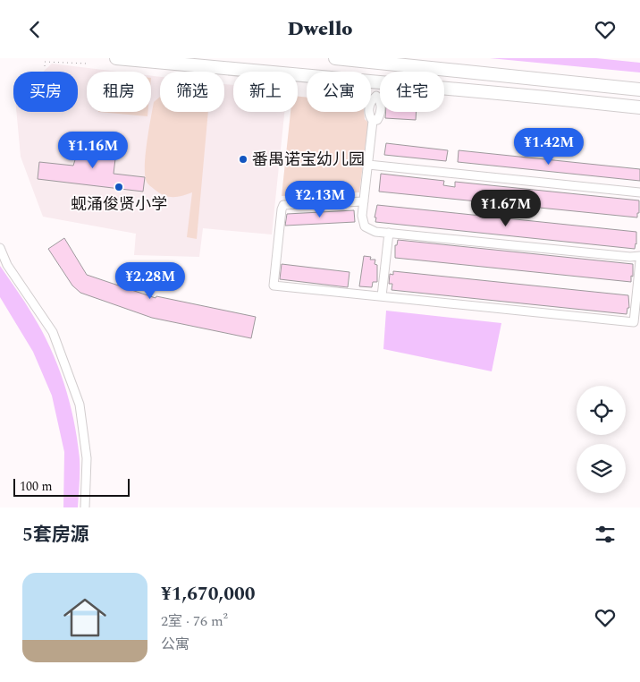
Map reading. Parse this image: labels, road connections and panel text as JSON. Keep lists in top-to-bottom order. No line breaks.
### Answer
{"places":["番禺诺宝幼儿园","蚬涌俊贤小学"],"scale_bar":"100 m","page":{"header":"Dwello","chip":["买房","租房","筛选","新上","公寓","住宅"],"price":["¥1.42M","¥1.16M","¥2.13M","¥1.67M","¥2.28M"],"scale":"100 m","heading":"5套房源","list":[{"name":"¥1,670,000","note":"2室 · 76 m² · 公寓"}]}}
